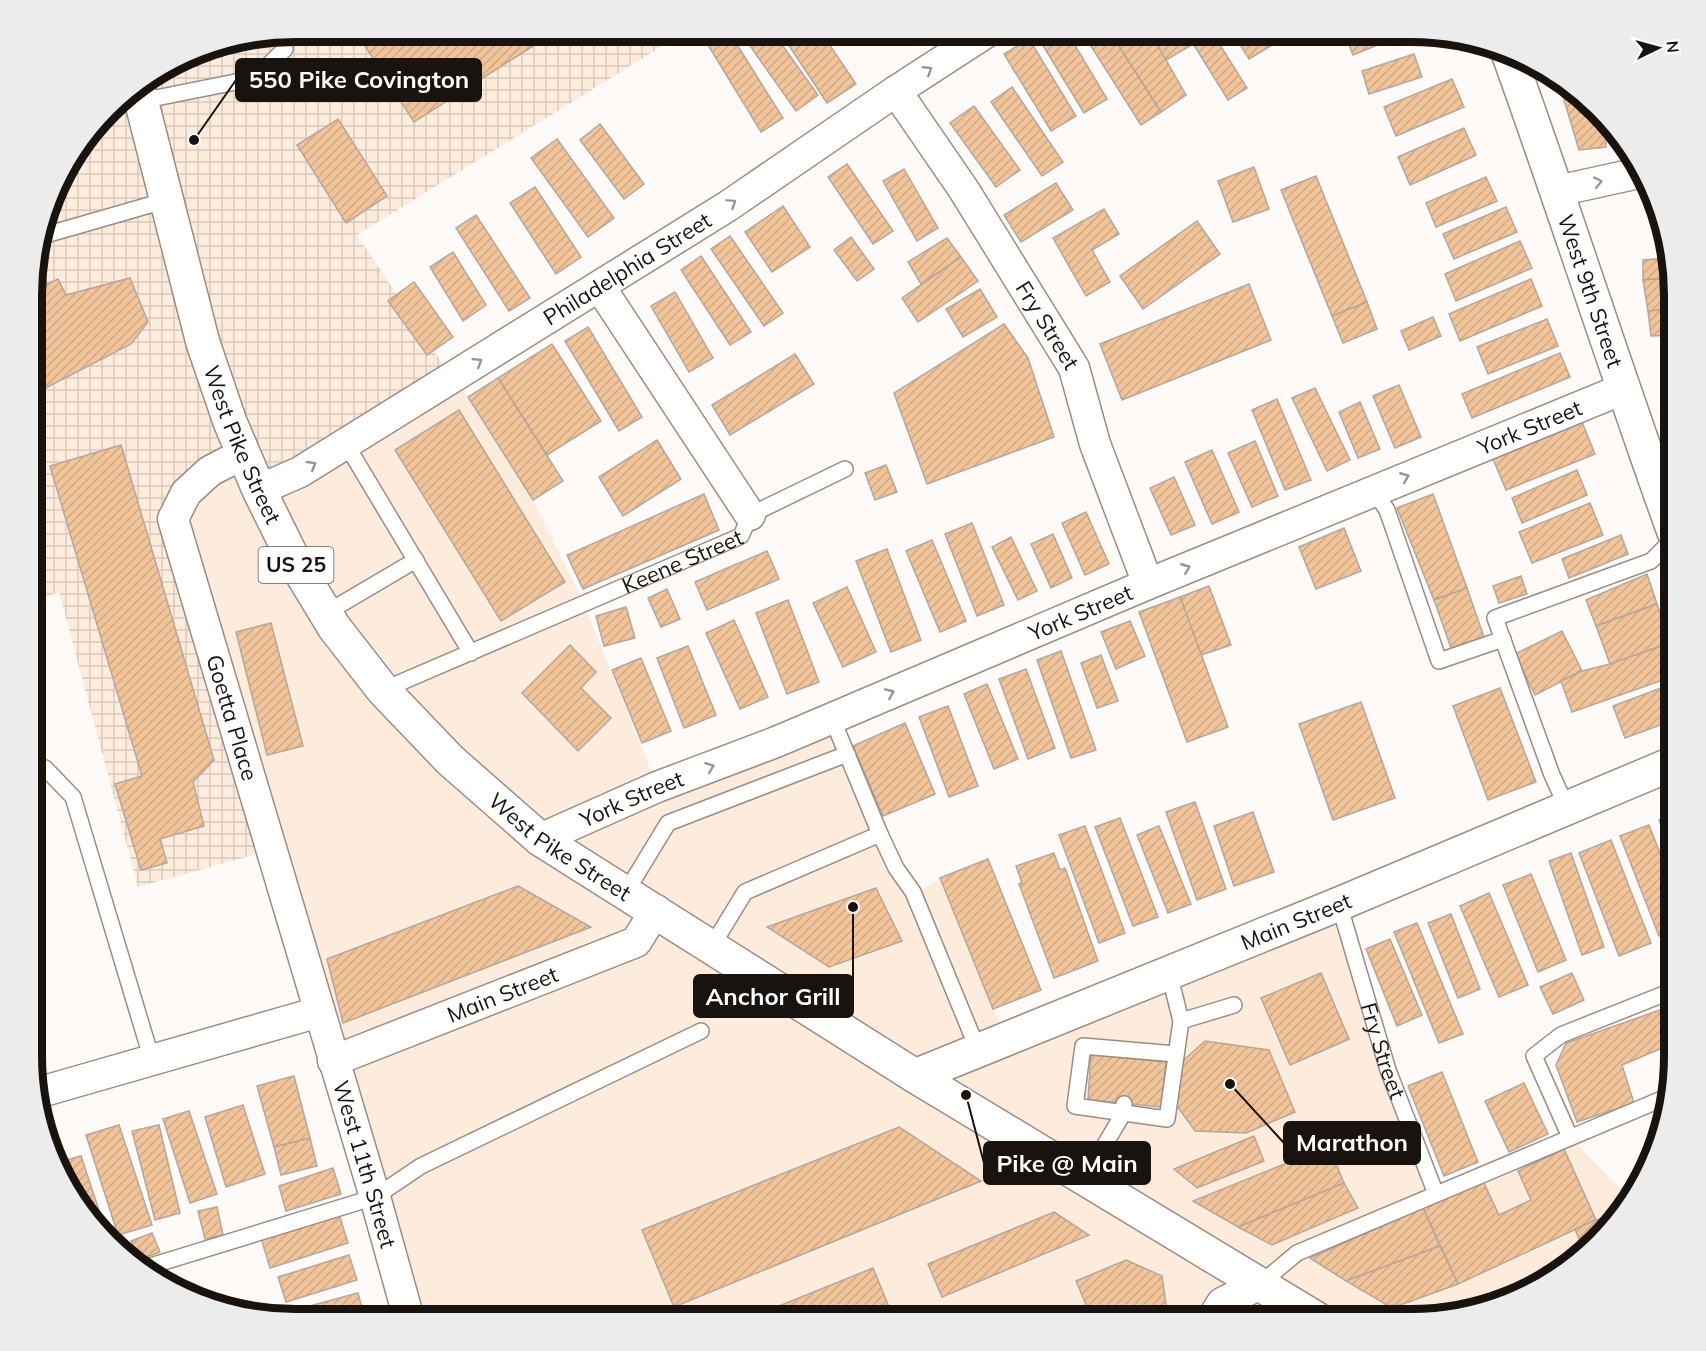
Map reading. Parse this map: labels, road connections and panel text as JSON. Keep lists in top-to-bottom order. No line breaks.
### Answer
{"streets":{"main road":["West 9th Street","West Pike Street","US 25","Main Street"],"street":["Philadelphia Street","Fry Street","York Street","Keene Street","Goetta Place","West 11th Street"]},"crossings":[["Philadelphia Street","Fry Street"],["Philadelphia Street","West Pike Street"],["Philadelphia Street","Keene Street"],["West 9th Street","York Street"],["Fry Street","York Street"],["Fry Street","Main Street"],["York Street","West Pike Street"],["West Pike Street","Keene Street"],["West Pike Street","Goetta Place"],["West Pike Street","Main Street"],["Goetta Place","West 11th Street"],["Main Street","West 11th Street"]],"one_way":["Philadelphia Street","York Street"],"places":["550 Pike Covington","Anchor Grill","Marathon","Pike @ Main"],"north":"right"}
